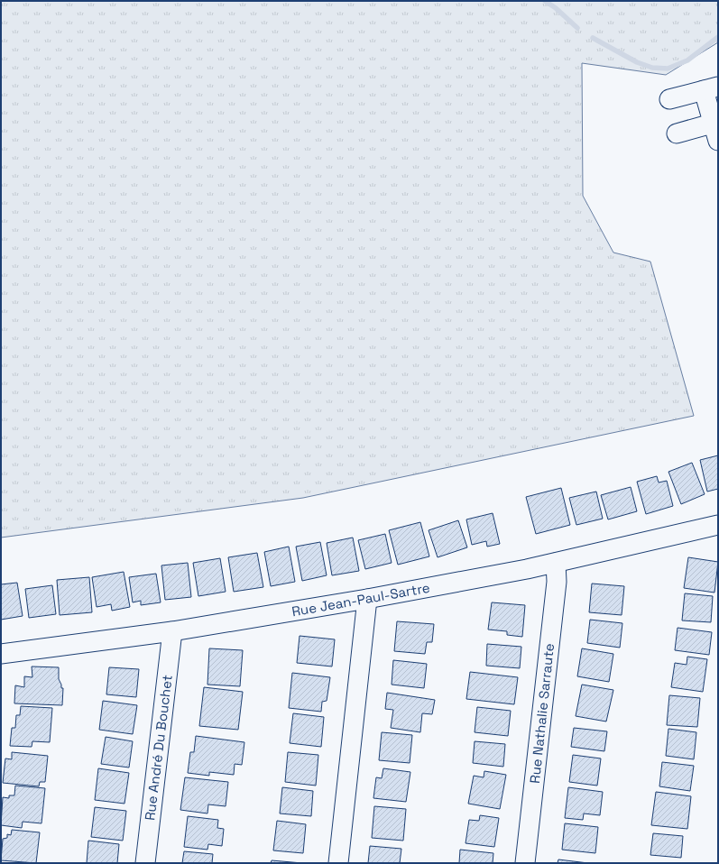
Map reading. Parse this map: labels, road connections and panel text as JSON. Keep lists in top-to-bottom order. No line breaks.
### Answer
{"streets":{"street":["Rue Jean-Paul-Sartre","Rue Nathalie Sarraute","Rue André Du Bouchet"]},"crossings":[["Rue Jean-Paul-Sartre","Rue Nathalie Sarraute"],["Rue Jean-Paul-Sartre","Rue André Du Bouchet"]]}
